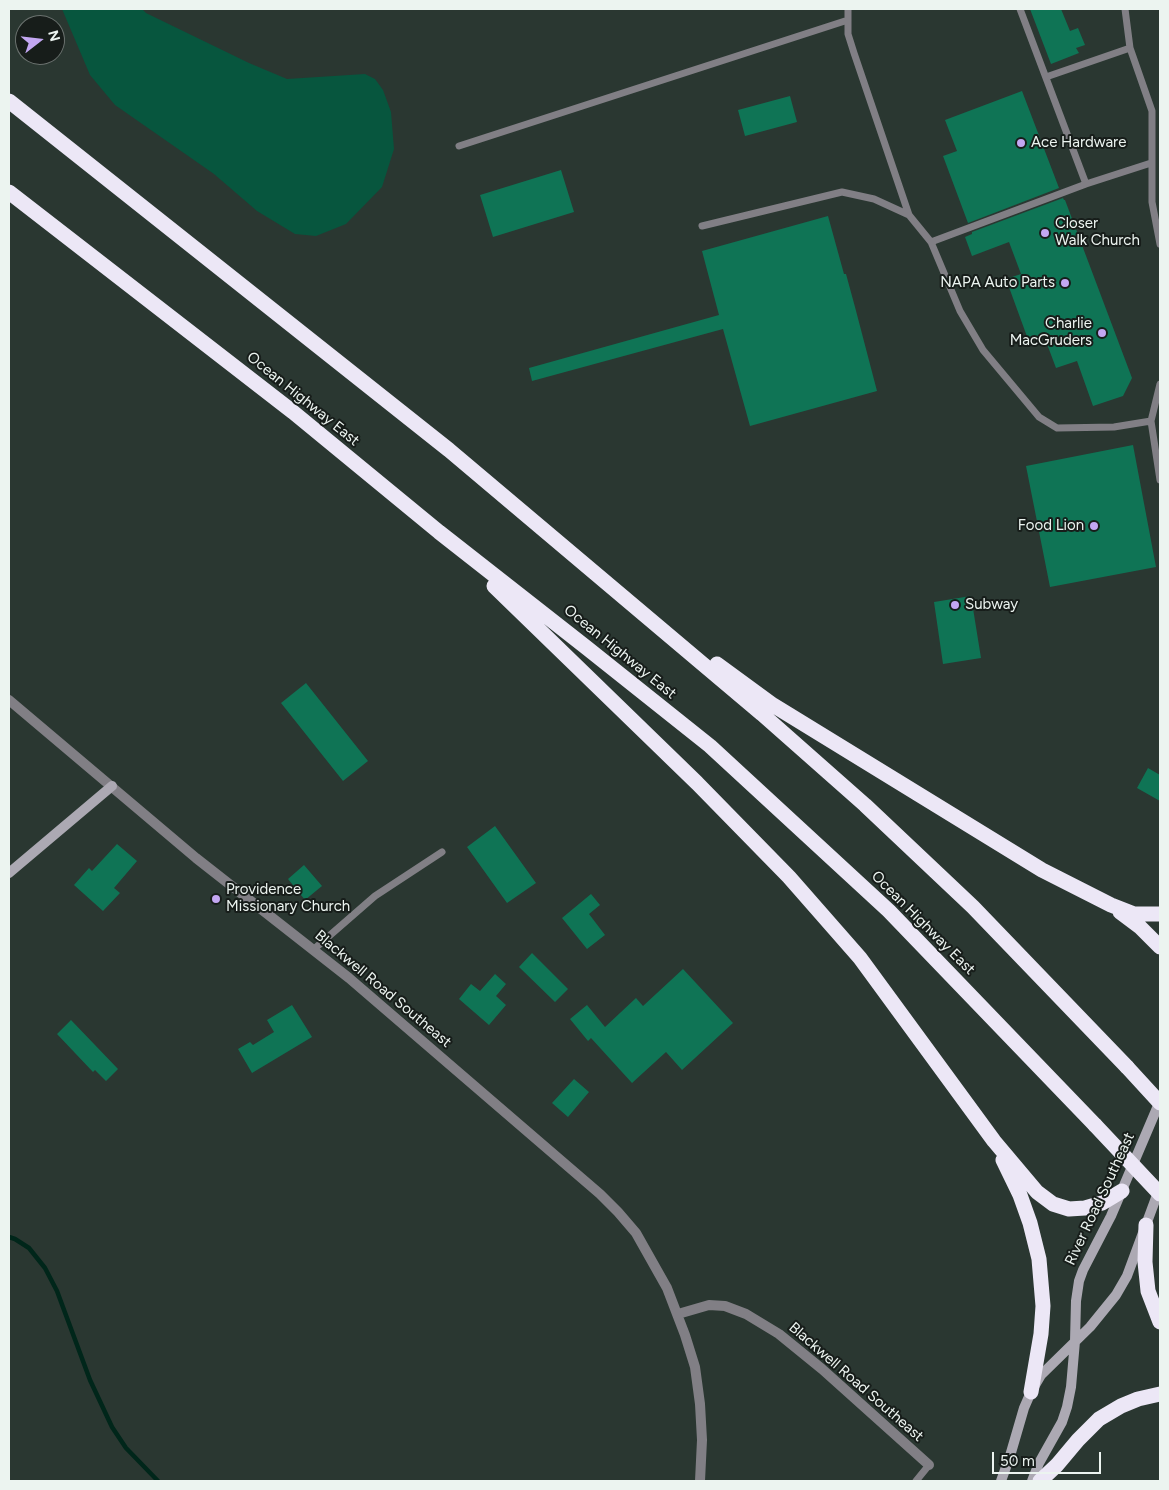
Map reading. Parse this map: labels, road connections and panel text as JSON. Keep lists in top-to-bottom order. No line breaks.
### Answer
{"streets":{"highway":["Ocean Highway East"],"main road":["River Road Southeast"],"street":["Blackwell Road Southeast"]},"places":["Ace Hardware","Closer Walk Church","NAPA Auto Parts","Charlie MacGruders","Food Lion","Subway","Providence Missionary Church"],"scale_bar":"50 m","north":"right"}
